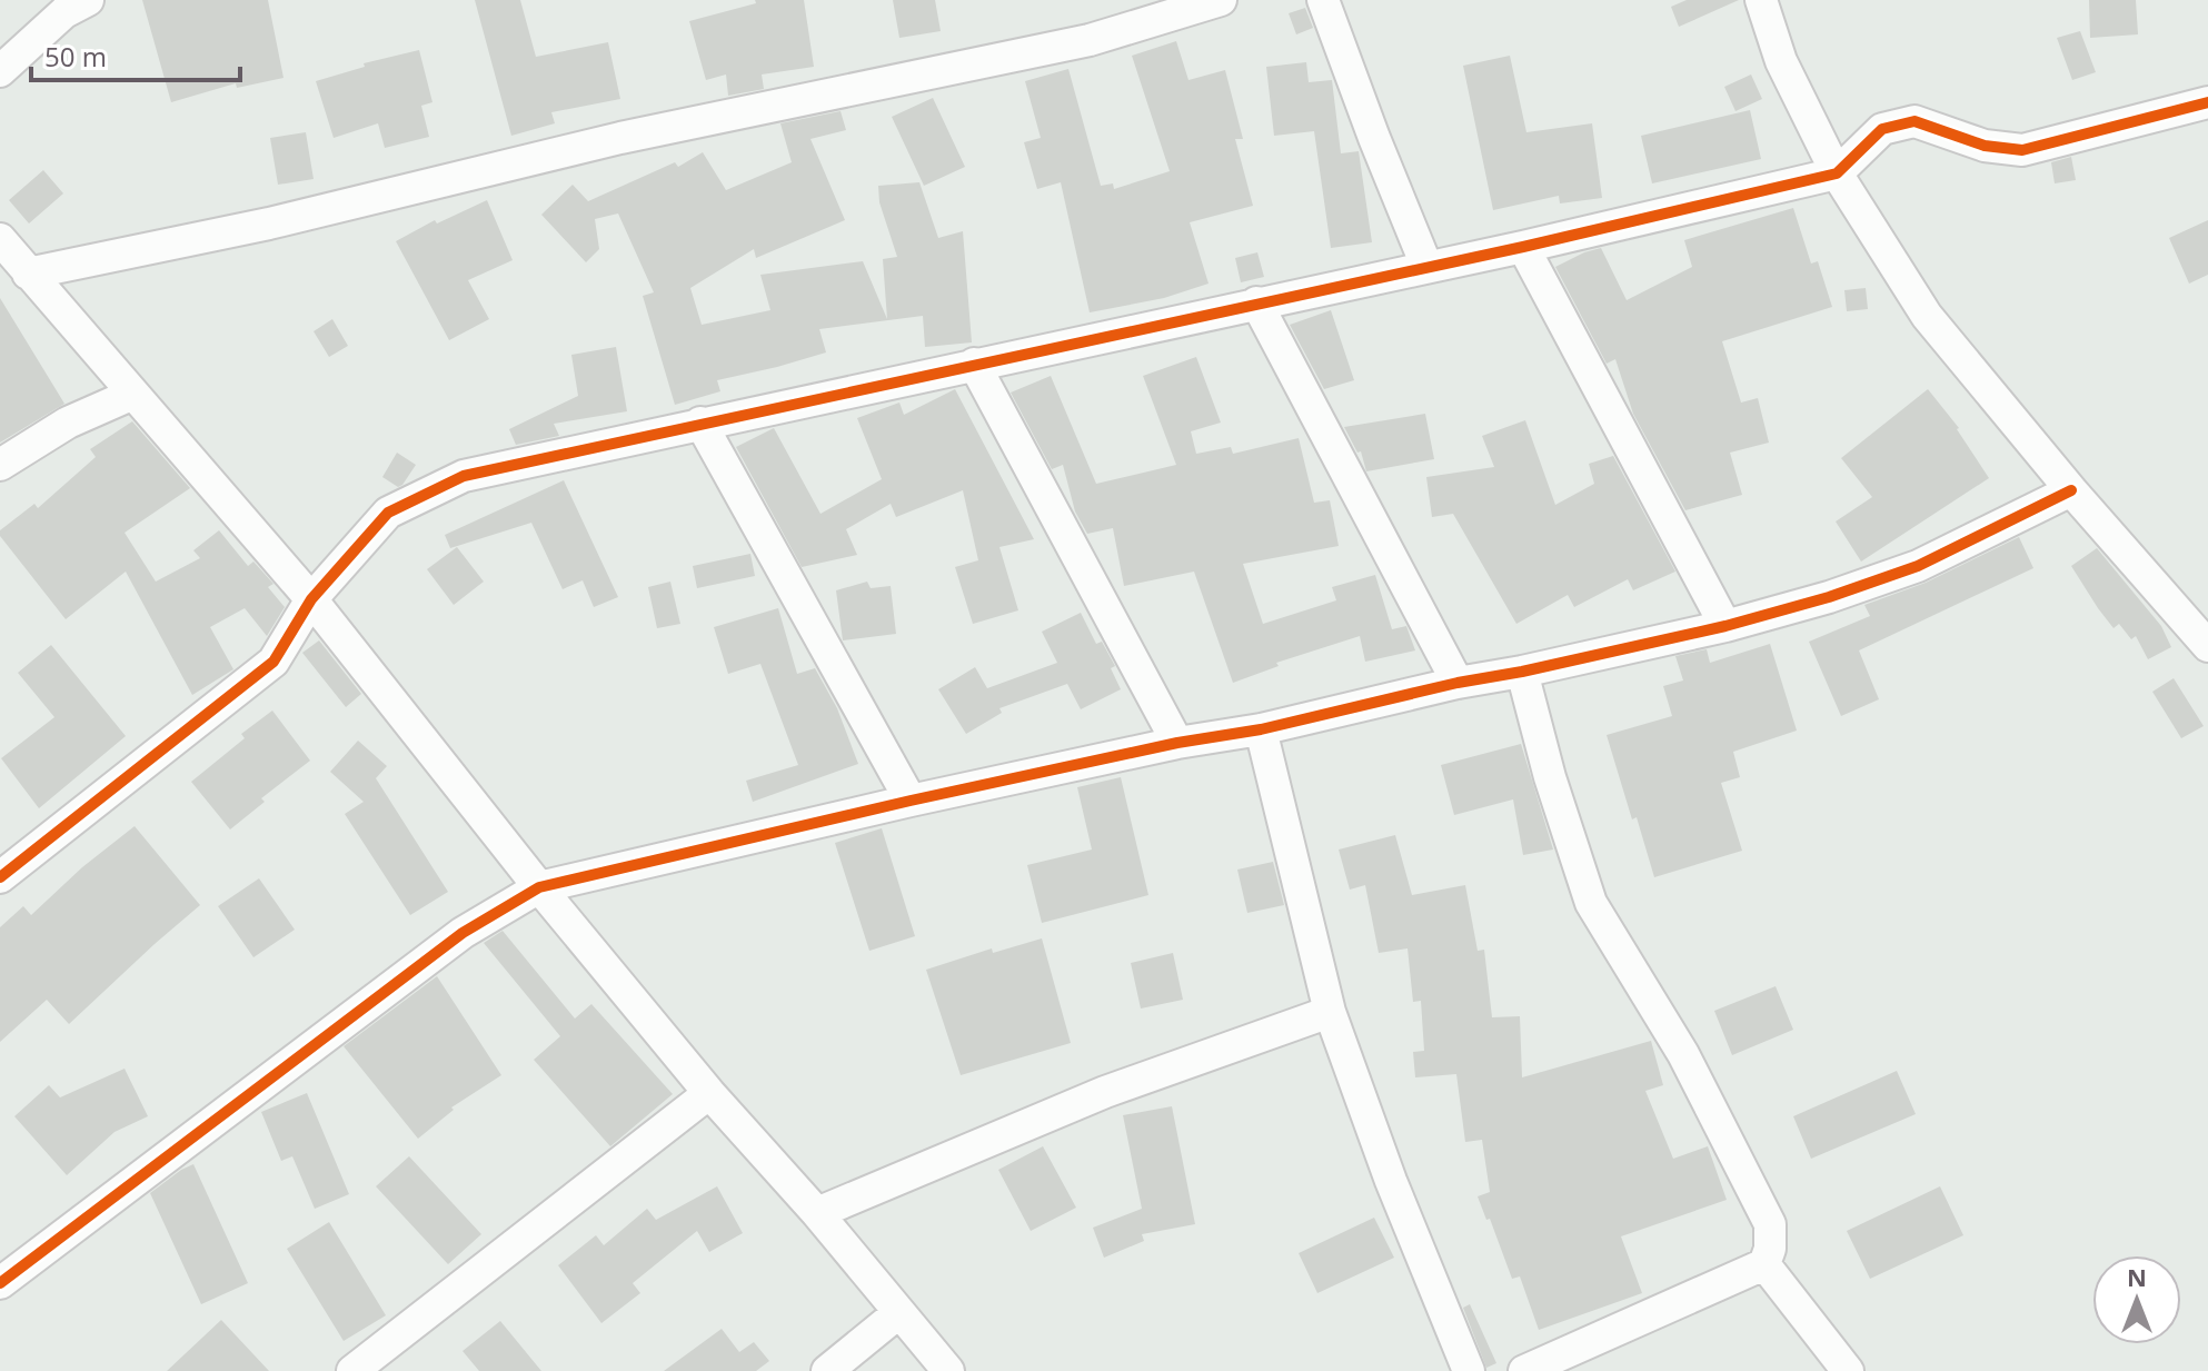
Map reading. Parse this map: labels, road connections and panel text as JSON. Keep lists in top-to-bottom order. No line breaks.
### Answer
{"scale_bar":"50 m","north":"top"}
